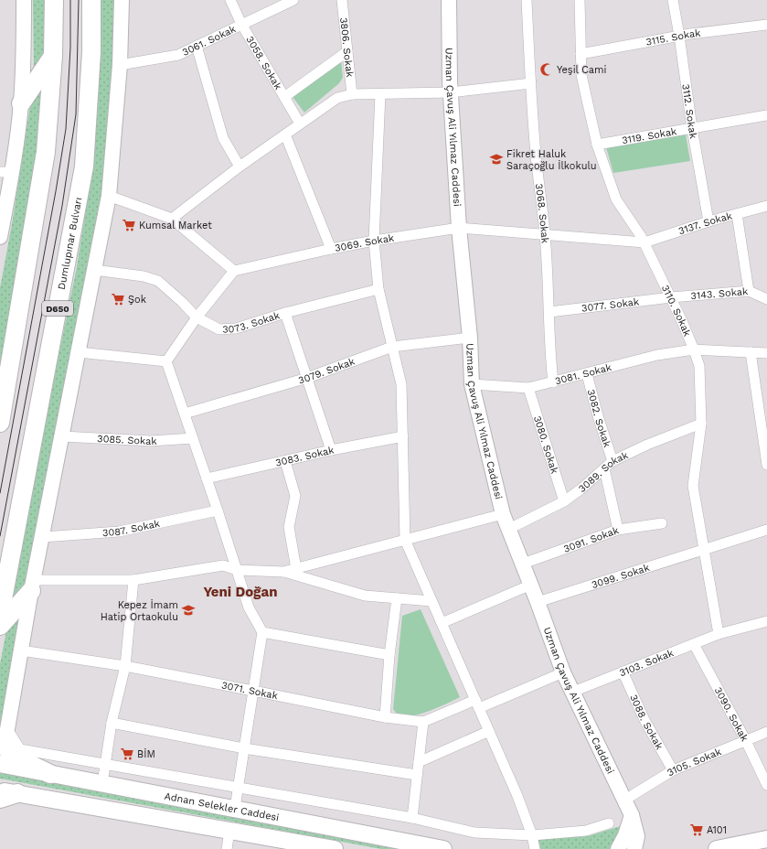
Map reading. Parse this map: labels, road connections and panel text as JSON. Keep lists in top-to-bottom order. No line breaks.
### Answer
{"streets":{"highway":["Dumlupınar Bulvarı","D650"],"main road":["Adnan Selekler Caddesi"],"street":["3115. Sokak","3061. Sokak","3806. Sokak","3058. Sokak","3112. Sokak","Uzman Çavuş Ali Yılmaz Caddesi","3119. Sokak","3068. Sokak","3137. Sokak","3069. Sokak","3143. Sokak","3077. Sokak","3110. Sokak","3073. Sokak","3079. Sokak","3081. Sokak","3082. Sokak","3085. Sokak","3080. Sokak","3083. Sokak","3089. Sokak","3087. Sokak","3091. Sokak","3099. Sokak","3103. Sokak","3071. Sokak","3090. Sokak","3088. Sokak","3105. Sokak"]},"crossings":[["3115. Sokak","3112. Sokak"],["3115. Sokak","3110. Sokak"],["3061. Sokak","3058. Sokak"],["3112. Sokak","3119. Sokak"],["3112. Sokak","3137. Sokak"],["Uzman Çavuş Ali Yılmaz Caddesi","3069. Sokak"],["Uzman Çavuş Ali Yılmaz Caddesi","3079. Sokak"],["Uzman Çavuş Ali Yılmaz Caddesi","3081. Sokak"],["Uzman Çavuş Ali Yılmaz Caddesi","3089. Sokak"],["Uzman Çavuş Ali Yılmaz Caddesi","3091. Sokak"],["Uzman Çavuş Ali Yılmaz Caddesi","3099. Sokak"],["Uzman Çavuş Ali Yılmaz Caddesi","3103. Sokak"],["Uzman Çavuş Ali Yılmaz Caddesi","3071. Sokak"],["Uzman Çavuş Ali Yılmaz Caddesi","3105. Sokak"],["3119. Sokak","3110. Sokak"],["3068. Sokak","3069. Sokak"],["3068. Sokak","3077. Sokak"],["3068. Sokak","3081. Sokak"],["3137. Sokak","3069. Sokak"],["3137. Sokak","3110. Sokak"],["3069. Sokak","3110. Sokak"],["3143. Sokak","3077. Sokak"],["3143. Sokak","3110. Sokak"],["3077. Sokak","3110. Sokak"],["3110. Sokak","3081. Sokak"],["3110. Sokak","3089. Sokak"],["3110. Sokak","3099. Sokak"],["3110. Sokak","3103. Sokak"],["3081. Sokak","3082. Sokak"],["3081. Sokak","3080. Sokak"],["3082. Sokak","3089. Sokak"],["3080. Sokak","3089. Sokak"],["3103. Sokak","3090. Sokak"],["3103. Sokak","3088. Sokak"],["3090. Sokak","3105. Sokak"],["3088. Sokak","3105. Sokak"]],"districts":["Yeni Doğan"],"places":{"mosque":["Yeşil Cami"],"school or university":["Fikret Haluk Saraçoğlu İlkokulu","Kepez İmam Hatip Ortaokulu"],"supermarket":["Kumsal Market","Şok","BİM","A101"]}}
